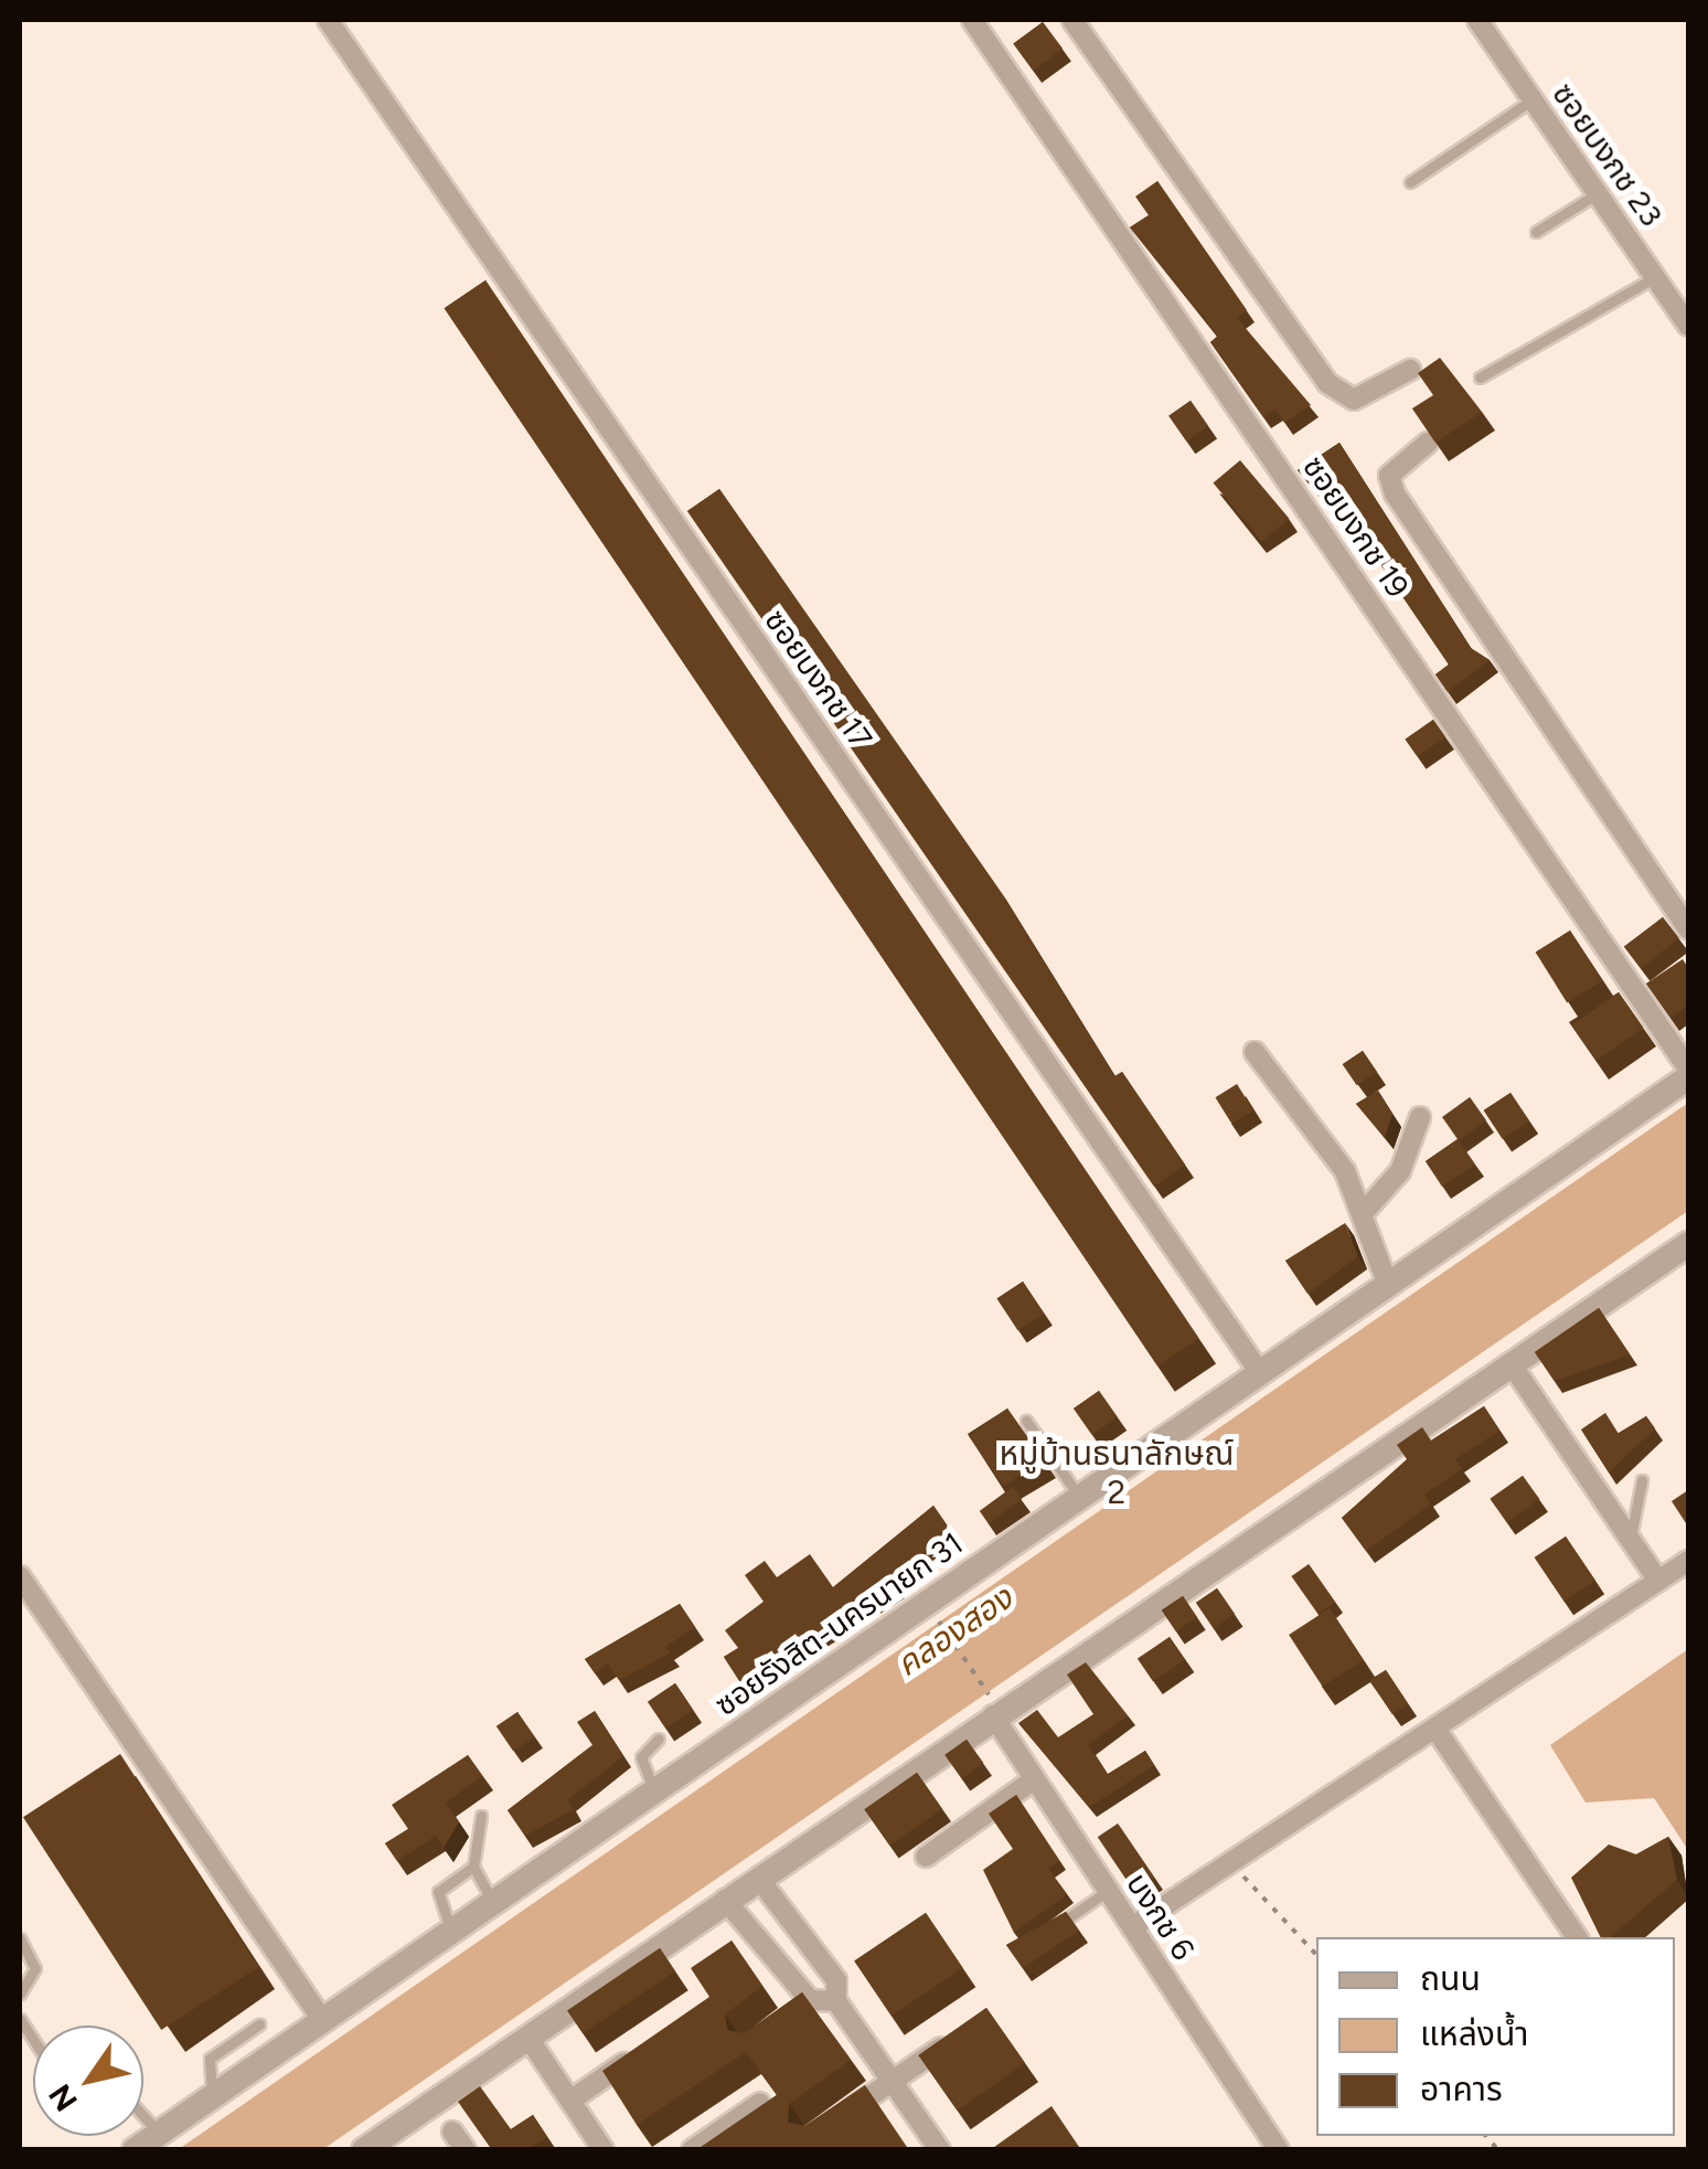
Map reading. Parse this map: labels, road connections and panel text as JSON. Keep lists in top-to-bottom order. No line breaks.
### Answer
{"streets":{"street":["ซอยบงกช 23","ซอยบงกช 19","ซอยบงกช 17","ซอยรังสิต-นครนายก 31","บงกช 6"]},"crossings":[["ซอยบงกช 17","ซอยรังสิต-นครนายก 31"]],"districts":["หมู่บ้านธนาลักษณ์ 2"],"water":["คลองสอง"],"legend":["ถนน","แหล่งน้ำ","อาคาร"],"north":"bottom left"}
